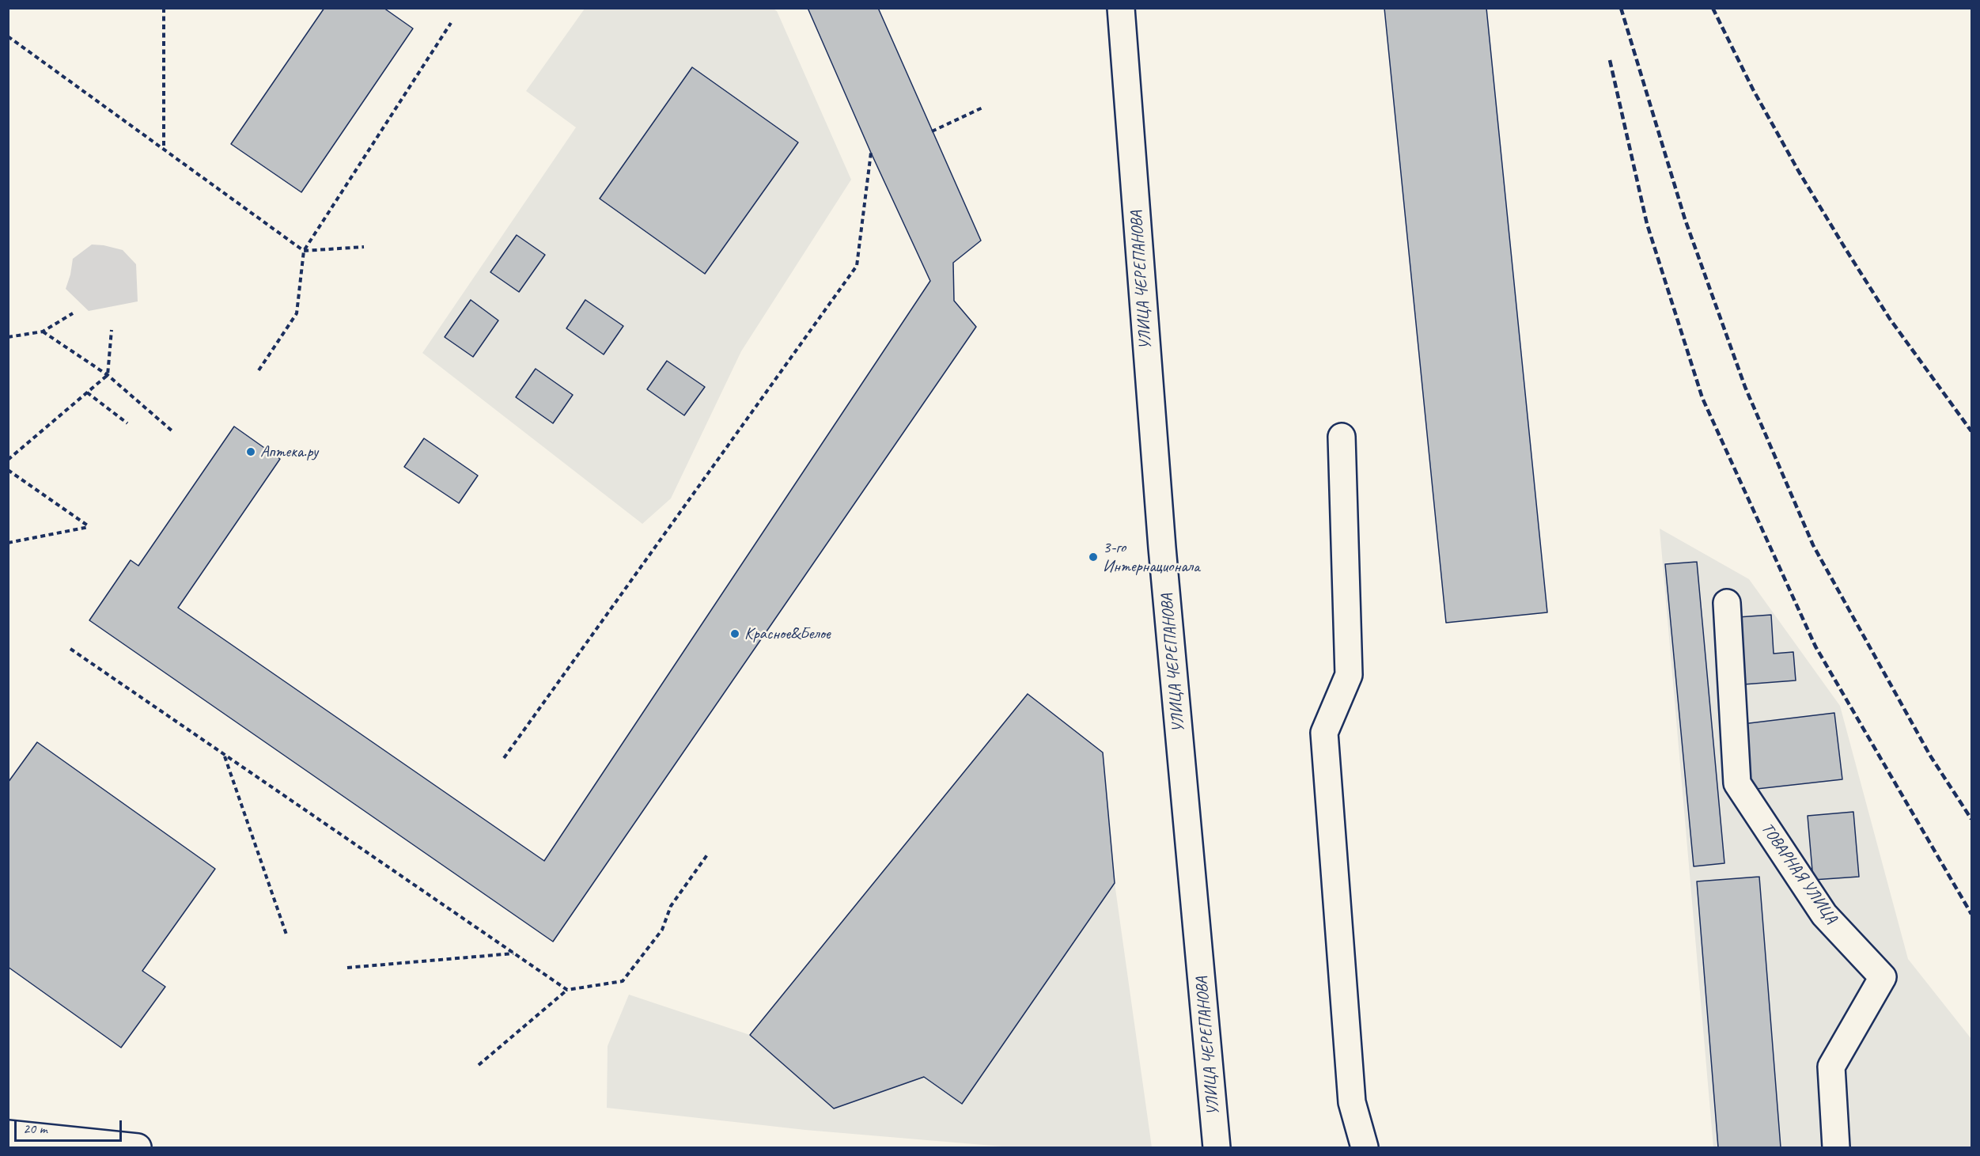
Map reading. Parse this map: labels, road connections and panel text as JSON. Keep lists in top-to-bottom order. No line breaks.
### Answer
{"streets":{"main road":["УЛИЦА ЧЕРЕПАНОВА","ТОВАРНАЯ УЛИЦА"]},"places":["Аптека.ру","3-го Интернационала","Красное&Белое"],"scale_bar":"20 m"}
